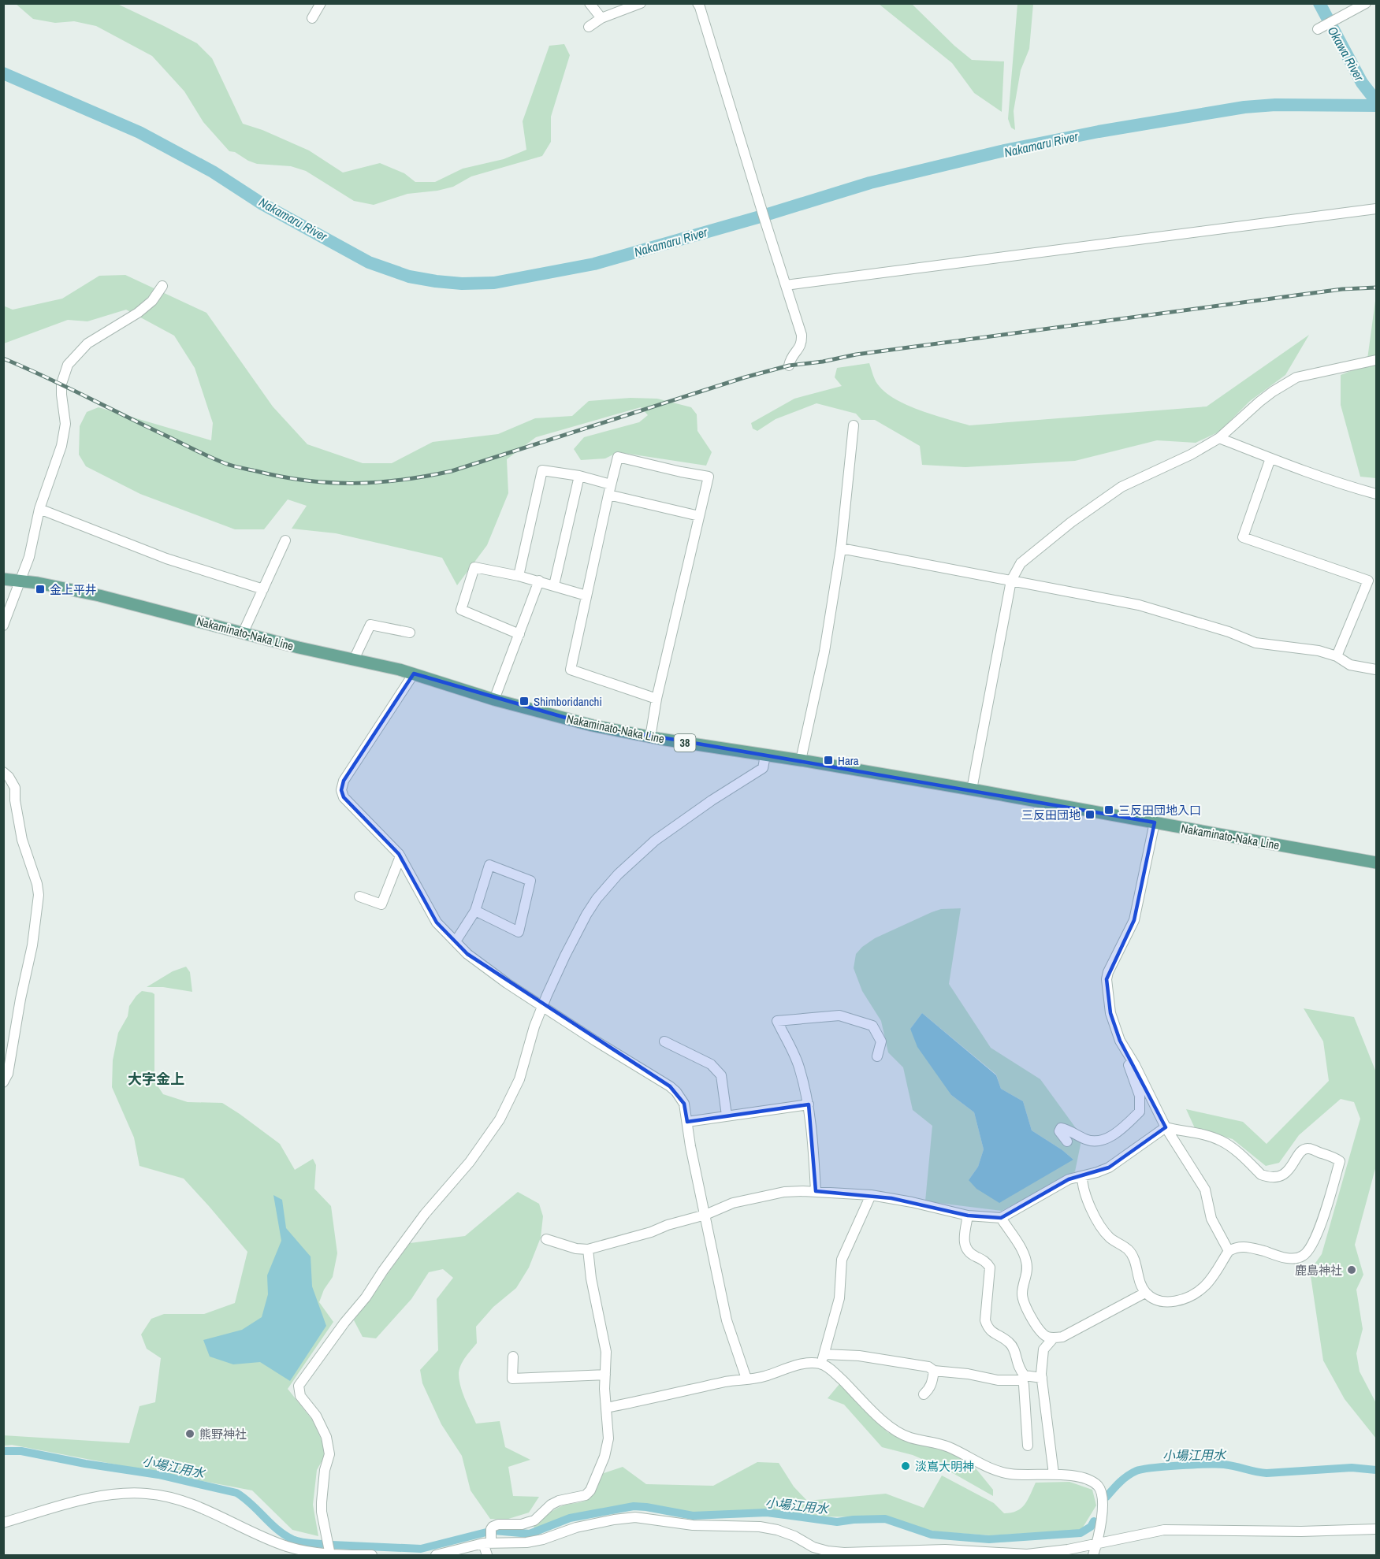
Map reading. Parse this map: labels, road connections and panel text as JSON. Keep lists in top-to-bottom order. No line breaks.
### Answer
{"streets":{"main road":["Nakaminato-Naka Line","38"]},"districts":["大字金上"],"water":["Okawa River","Nakamaru River","小場江用水"],"places":{"transit":["金上平井","Shimboridanchi","Hara","三反田団地入口","三反田団地"],"other":["鹿島神社","熊野神社","淡嶌大明神"]}}
